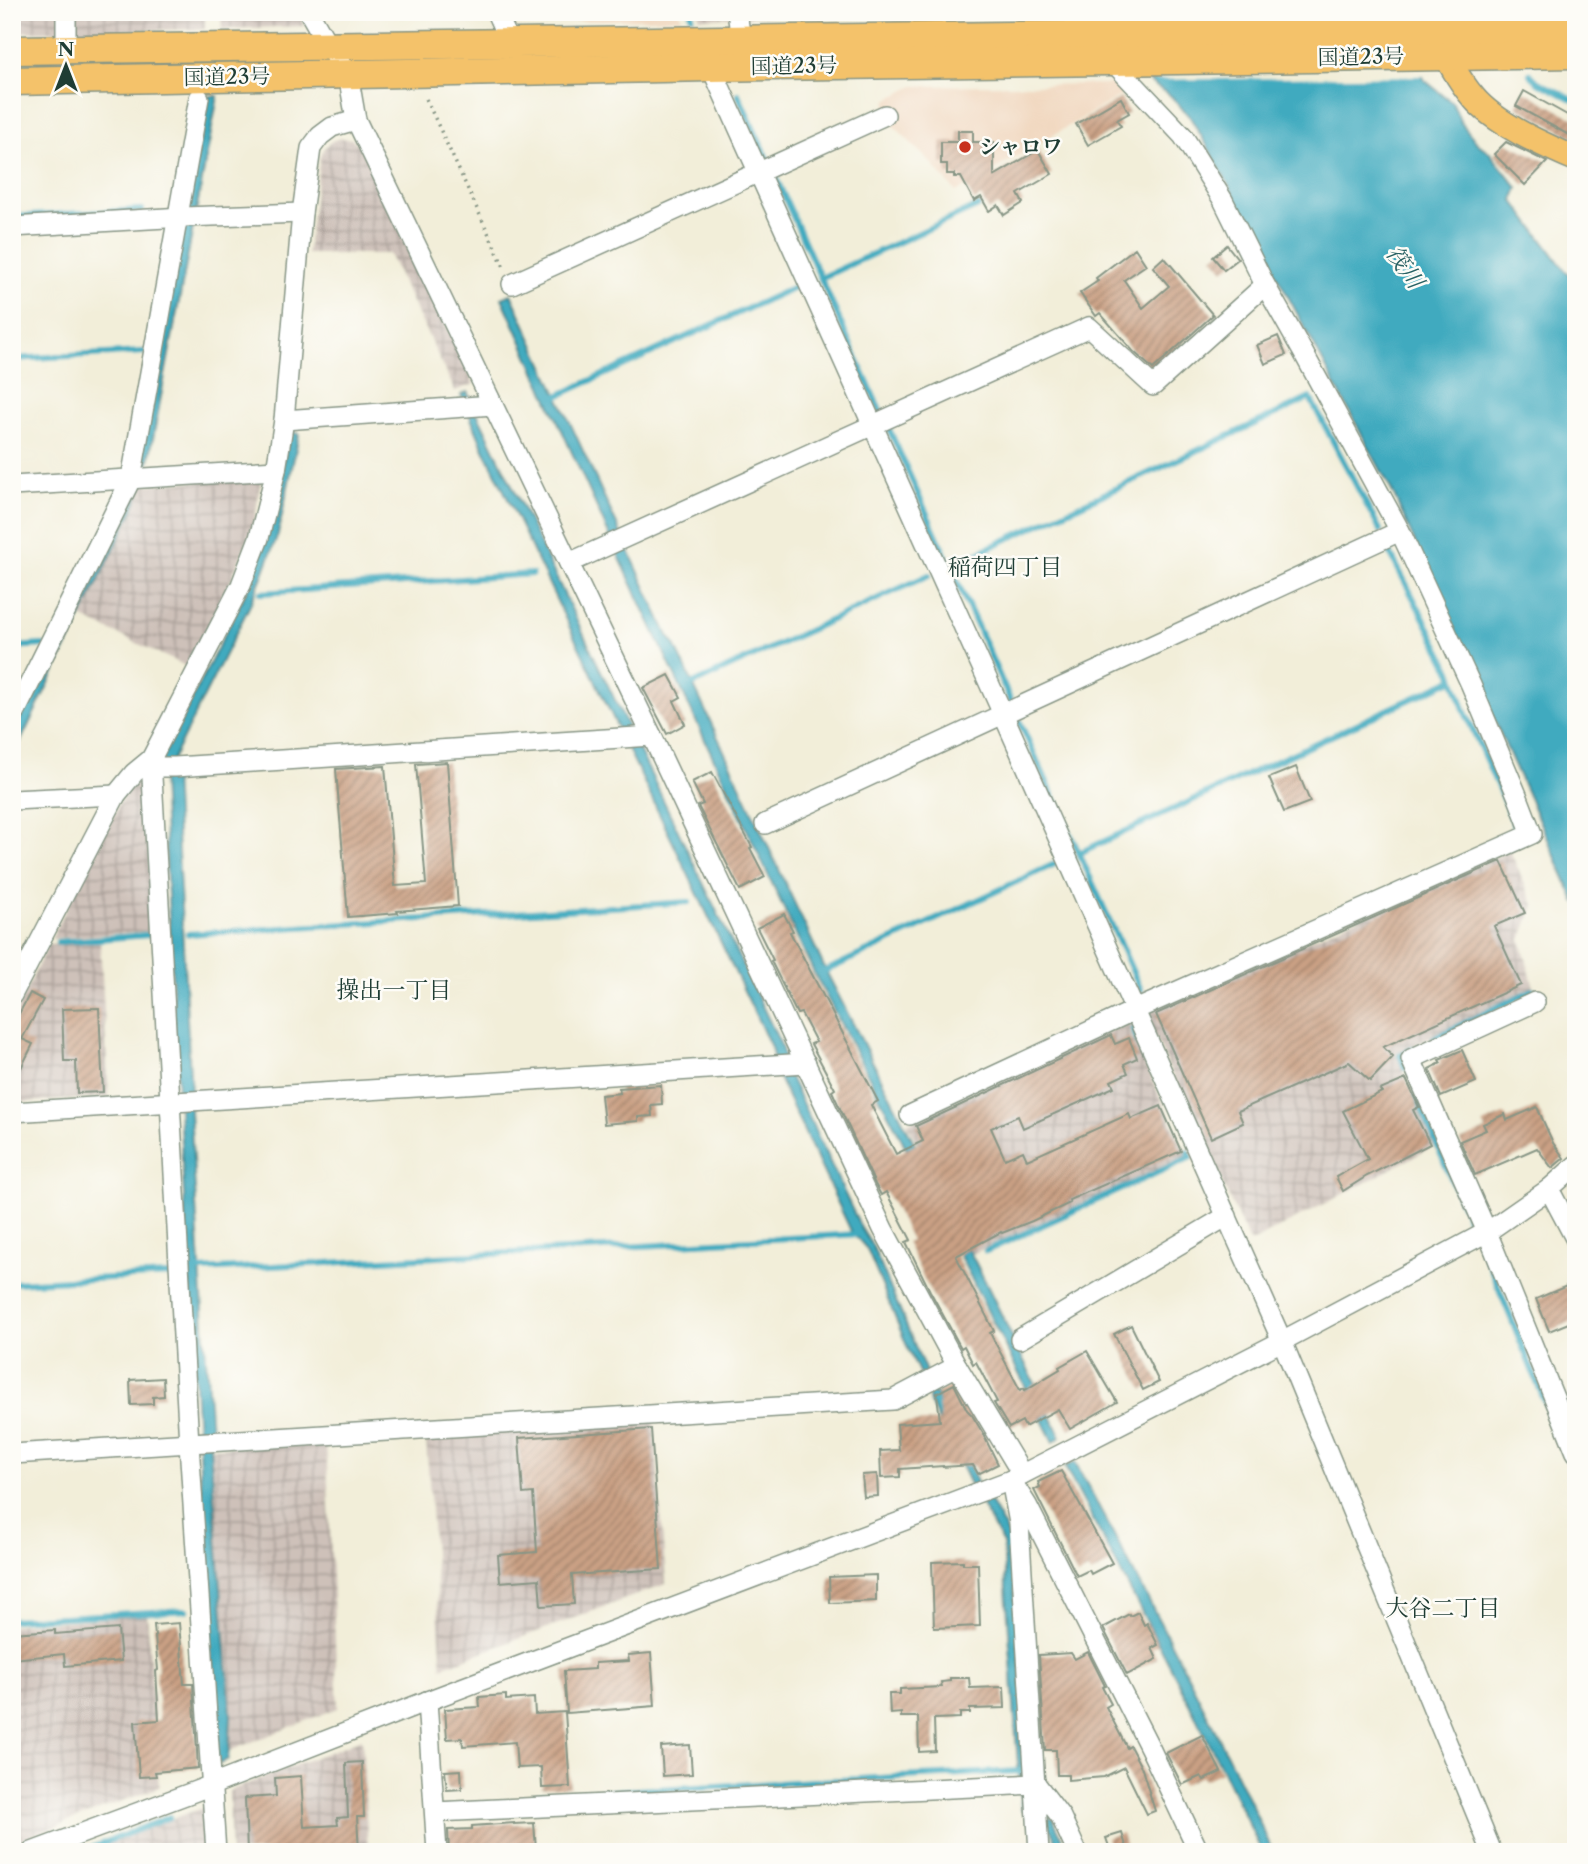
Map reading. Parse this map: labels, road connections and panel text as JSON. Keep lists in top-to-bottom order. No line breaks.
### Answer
{"streets":{"highway":["国道23号"]},"districts":["稲荷四丁目","操出一丁目","大谷二丁目"],"water":["筏川"],"places":["シャロワ"],"north":"top"}
